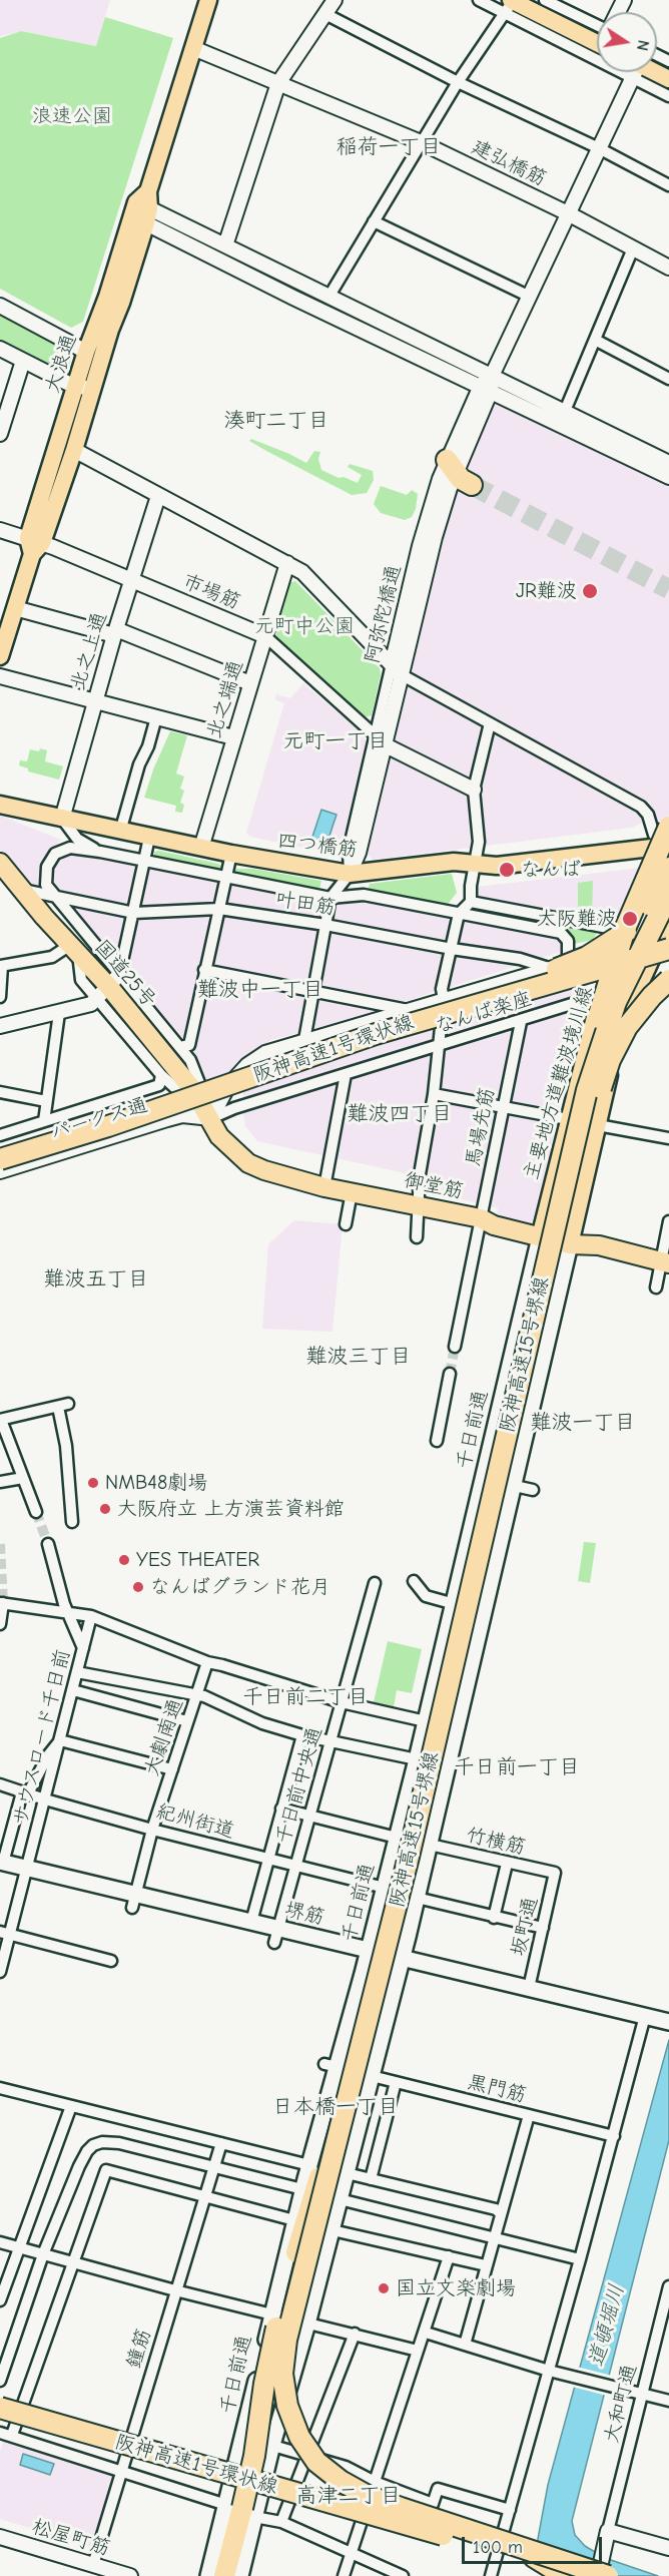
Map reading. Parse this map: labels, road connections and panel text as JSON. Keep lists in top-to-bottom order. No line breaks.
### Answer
{"streets":{"highway":["国道25号","阪神高速1号環状線","御堂筋","阪神高速15号堺線"],"main road":["大浪通","四つ橋筋","主要地方道難波境川線","千日前通","堺筋"],"street":["建弘橋筋","市場筋","阿弥陀橋通","北之上通","北之端通","叶田筋","なんば楽座","パークス通","馬場先筋","サウスロード千日前","大劇南通","千日前中央通","紀州街道","竹横筋","坂町通","黒門筋","鐘筋","大和町通","松屋町筋"]},"crossings":[["建弘橋筋","大浪通"],["建弘橋筋","阿弥陀橋通"],["大浪通","市場筋"],["市場筋","阿弥陀橋通"],["市場筋","北之上通"],["市場筋","北之端通"],["阿弥陀橋通","四つ橋筋"],["阿弥陀橋通","叶田筋"],["北之上通","四つ橋筋"],["北之端通","四つ橋筋"],["四つ橋筋","主要地方道難波境川線"],["叶田筋","国道25号"],["国道25号","なんば楽座"],["国道25号","パークス通"],["国道25号","御堂筋"],["なんば楽座","主要地方道難波境川線"],["なんば楽座","パークス通"],["なんば楽座","馬場先筋"],["なんば楽座","御堂筋"],["主要地方道難波境川線","御堂筋"],["主要地方道難波境川線","千日前通"],["パークス通","御堂筋"],["馬場先筋","御堂筋"],["御堂筋","千日前通"],["千日前通","紀州街道"],["千日前通","堺筋"],["サウスロード千日前","紀州街道"],["サウスロード千日前","堺筋"],["大劇南通","紀州街道"],["大劇南通","堺筋"],["千日前中央通","紀州街道"],["千日前中央通","堺筋"],["竹横筋","坂町通"],["堺筋","坂町通"],["鐘筋","松屋町筋"]],"districts":["稲荷一丁目","湊町二丁目","元町一丁目","難波中一丁目","難波四丁目","難波五丁目","難波三丁目","難波一丁目","千日前二丁目","千日前一丁目","日本橋一丁目","高津二丁目"],"water":["道頓堀川"],"parks":["浪速公園","元町中公園"],"places":["JR難波","なんば","大阪難波","NMB48劇場","大阪府立 上方演芸資料館","YES THEATER","なんばグランド花月","国立文楽劇場"],"scale_bar":"100 m","north":"right"}
